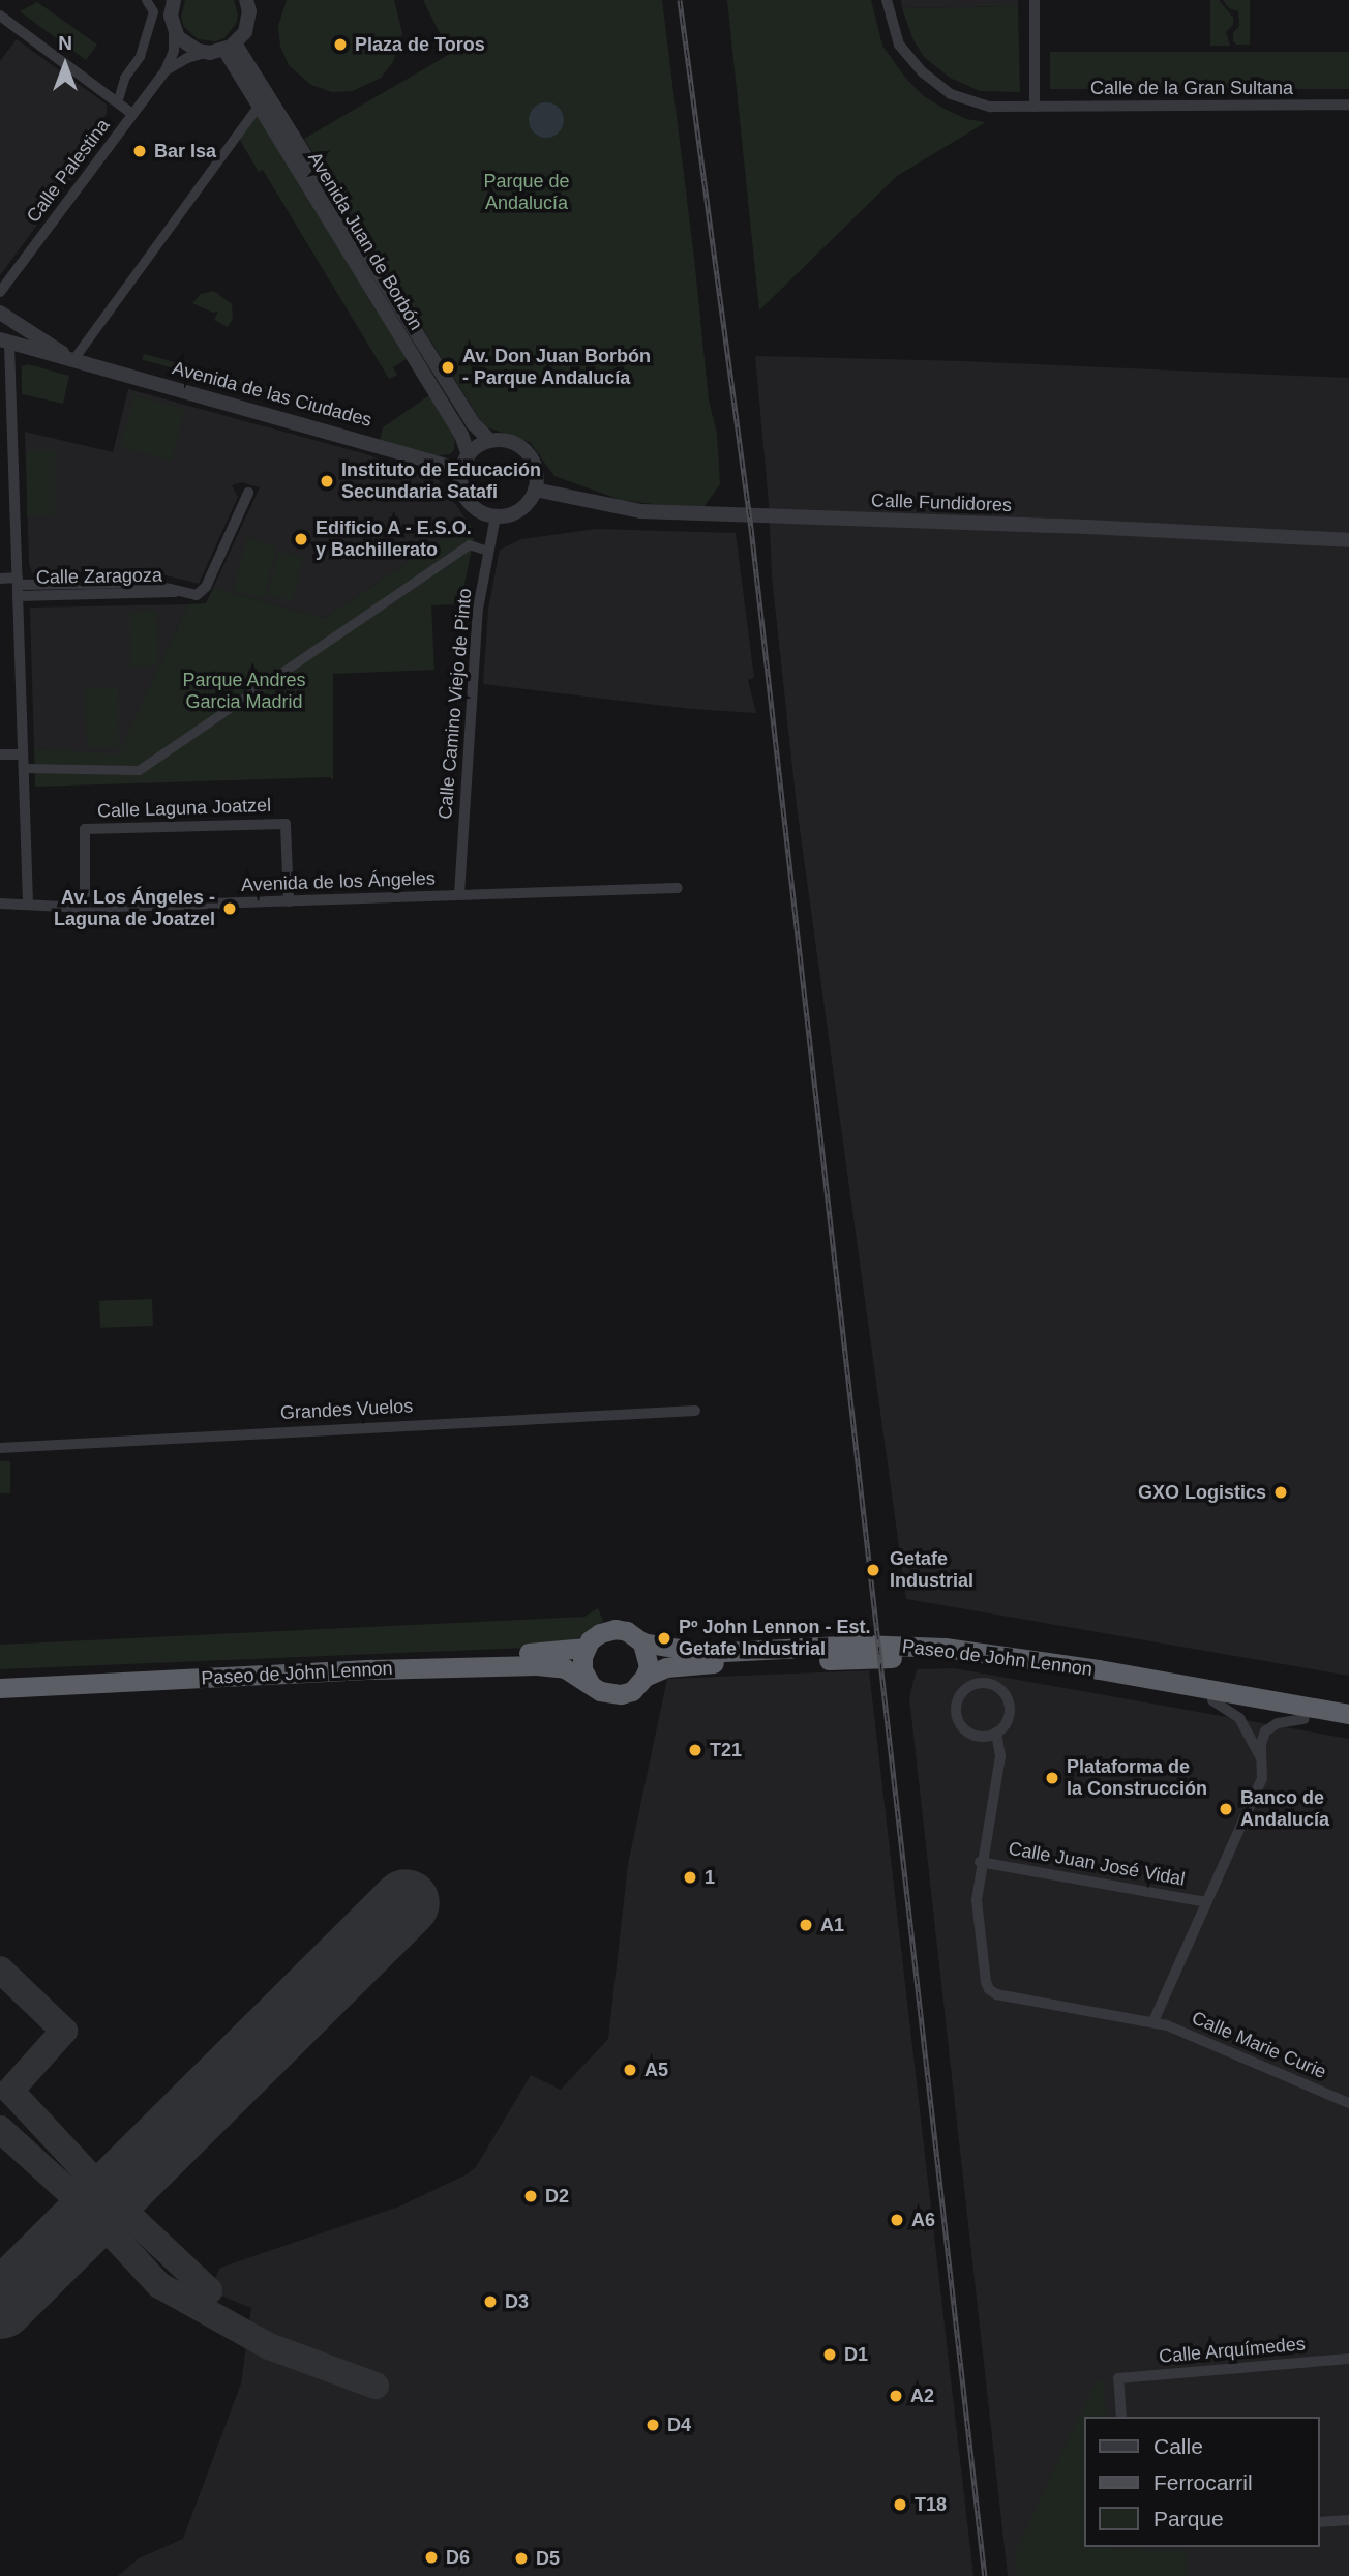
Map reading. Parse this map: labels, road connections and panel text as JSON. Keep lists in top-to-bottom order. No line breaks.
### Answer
{"streets":{"highway":["Paseo de John Lennon"],"street":["Calle de la Gran Sultana","Calle Palestina","Avenida Juan de Borbón","Avenida de las Ciudades","Calle Fundidores","Calle Zaragoza","Calle Camino Viejo de Pinto","Calle Laguna Joatzel","Avenida de los Ángeles","Grandes Vuelos","Calle Juan José Vidal","Calle Marie Curie","Calle Arquímedes"]},"crossings":[["Calle Palestina","Avenida Juan de Borbón"],["Avenida Juan de Borbón","Avenida de las Ciudades"],["Avenida Juan de Borbón","Calle Fundidores"],["Avenida Juan de Borbón","Calle Camino Viejo de Pinto"],["Avenida de las Ciudades","Calle Fundidores"],["Avenida de las Ciudades","Calle Camino Viejo de Pinto"],["Calle Fundidores","Calle Camino Viejo de Pinto"],["Calle Camino Viejo de Pinto","Avenida de los Ángeles"],["Calle Laguna Joatzel","Avenida de los Ángeles"],["Calle Juan José Vidal","Calle Marie Curie"]],"parks":["Parque de Andalucía","Parque Andres Garcia Madrid"],"places":["Plaza de Toros","Bar Isa","Av. Don Juan Borbón - Parque Andalucía","Instituto de Educación Secundaria Satafi","Edificio A - E.S.O. y Bachillerato","Av. Los Ángeles - Laguna de Joatzel","GXO Logistics","Getafe Industrial","Pº John Lennon - Est. Getafe Industrial","T21","Plataforma de la Construcción","Banco de Andalucía","1","A1","A5","D2","A6","D3","D1","A2","D4","T18","D6","D5"],"legend":["Calle","Ferrocarril","Parque"],"north":"top"}
